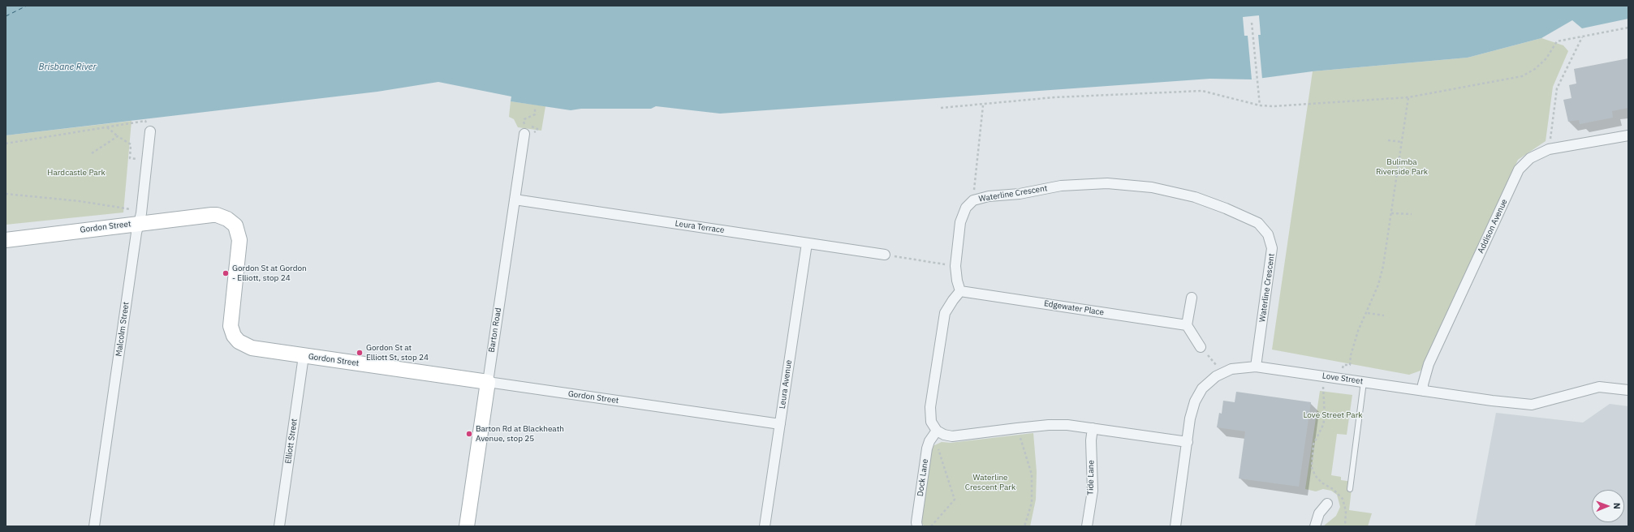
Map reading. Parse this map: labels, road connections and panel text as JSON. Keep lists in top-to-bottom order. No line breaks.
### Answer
{"streets":{"street":["Waterline Crescent","Addison Avenue","Gordon Street","Leura Terrace","Edgewater Place","Malcolm Street","Barton Road","Love Street","Leura Avenue","Elliott Street","Dock Lane","Tide Lane"]},"crossings":[["Waterline Crescent","Edgewater Place"],["Waterline Crescent","Love Street"],["Addison Avenue","Love Street"],["Gordon Street","Malcolm Street"],["Gordon Street","Barton Road"],["Gordon Street","Leura Avenue"],["Gordon Street","Elliott Street"],["Leura Terrace","Barton Road"],["Leura Terrace","Leura Avenue"]],"water":["Brisbane River"],"parks":["Bulimba Riverside Park","Hardcastle Park","Love Street Park","Waterline Crescent Park"],"places":["Gordon St at Gordon - Elliott, stop 24","Gordon St at Elliott St, stop 24","Barton Rd at Blackheath Avenue, stop 25"],"north":"right"}
